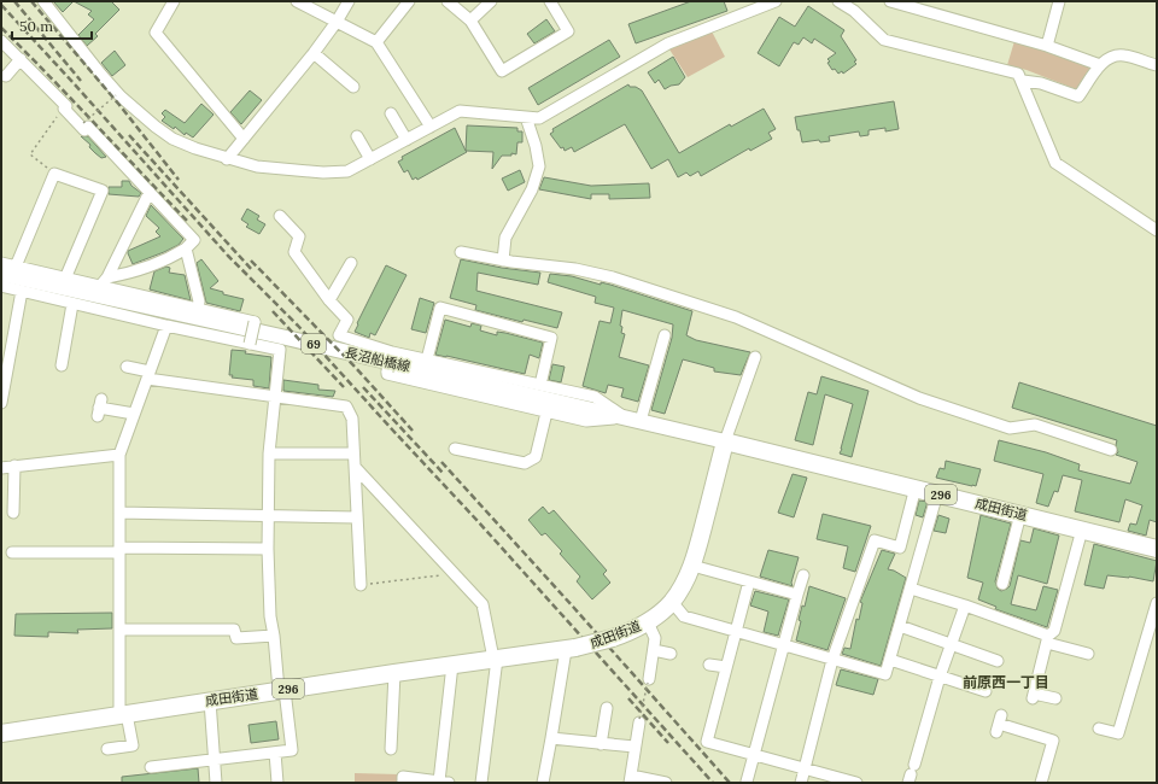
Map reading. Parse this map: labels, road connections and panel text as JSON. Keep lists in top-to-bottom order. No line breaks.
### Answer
{"streets":{"highway":["296","成田街道"],"main road":["69","長沼船橋線"]},"crossings":[["長沼船橋線","成田街道"]],"districts":["前原西一丁目"],"scale_bar":"50 m"}
